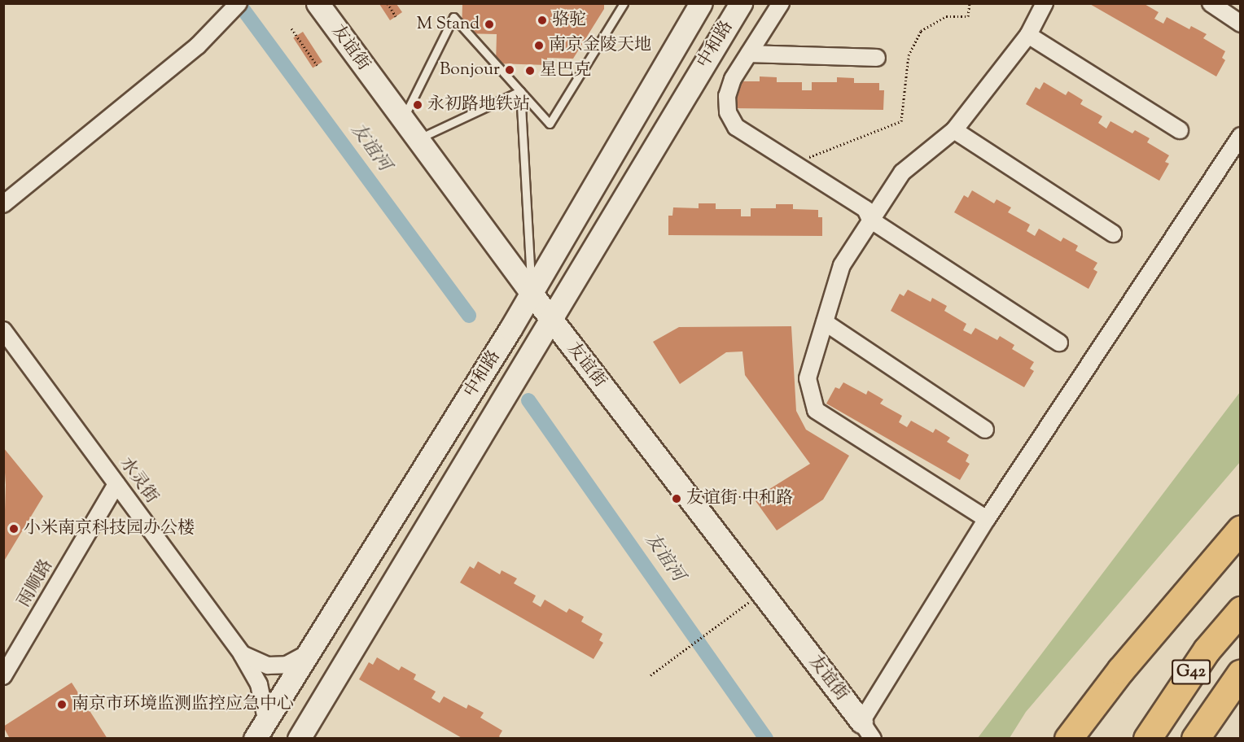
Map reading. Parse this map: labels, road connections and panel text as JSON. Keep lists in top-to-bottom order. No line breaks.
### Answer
{"streets":{"highway":["G42"],"main road":["中和路","友谊街"],"street":["水灵街","雨顺路"]},"crossings":[["中和路","友谊街"],["中和路","水灵街"],["水灵街","雨顺路"]],"water":["友谊河"],"places":["骆驼","M Stand","南京金陵天地","Bonjour","星巴克","永初路地铁站","友谊街·中和路","小米南京科技园办公楼","南京市环境监测监控应急中心"]}
